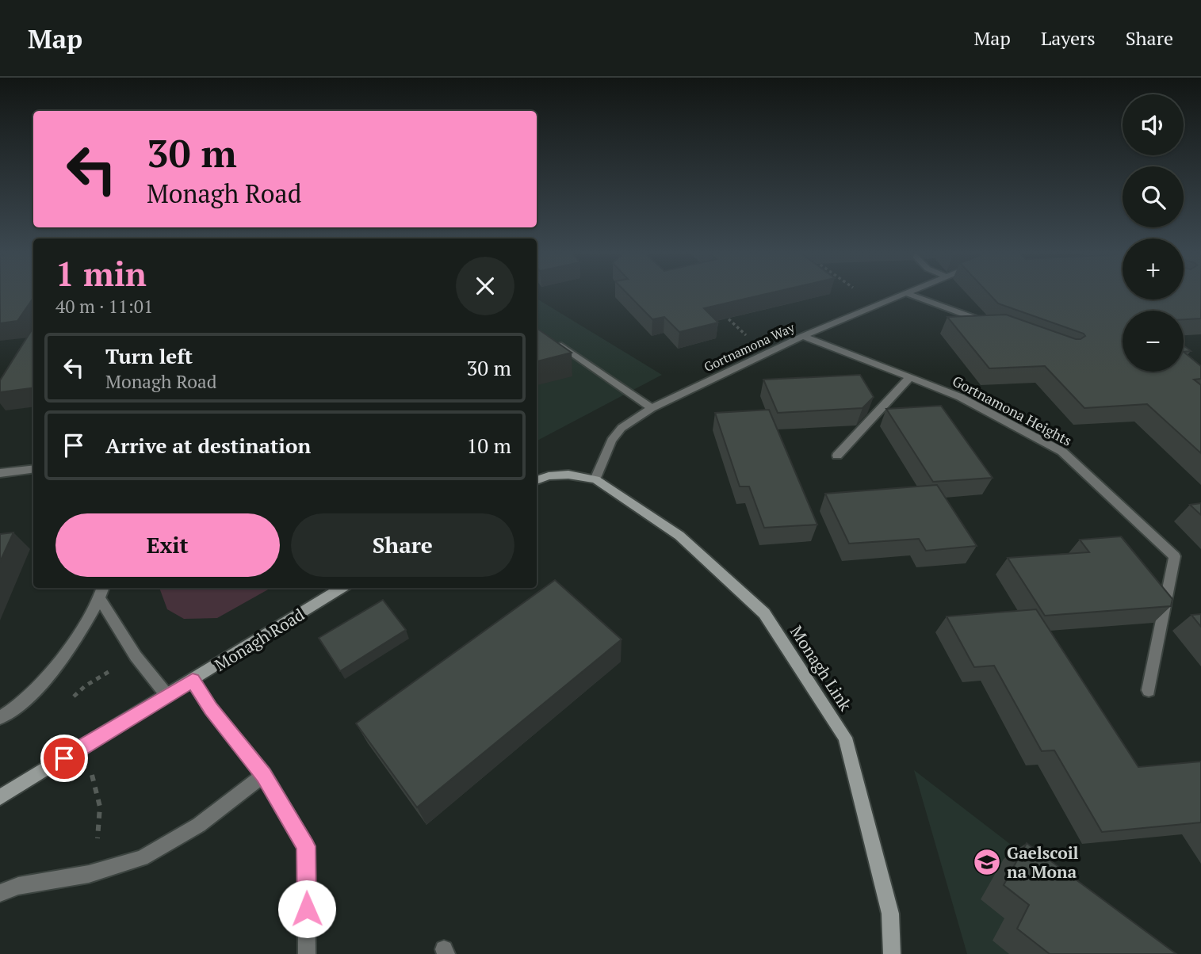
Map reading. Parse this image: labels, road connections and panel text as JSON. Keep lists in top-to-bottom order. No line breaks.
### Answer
{"streets":{"street":["Gortnamona Way","Gortnamona Heights","Monagh Road","Monagh Link"]},"crossings":[["Gortnamona Way","Gortnamona Heights"],["Gortnamona Way","Monagh Link"]],"places":{"school or university":["Gaelscoil na Mona"]},"page":{"header":"Map","nav":["Map","Layers","Share"],"map_buttons":["+","−"],"turn":["30 m","Monagh Road"],"heading":["1 min","40 m · 11:01"],"list":[{"name":"Turn left","note":"Monagh Road","value":"30 m"},{"name":"Arrive at destination","value":"10 m"}],"buttons":["Exit","Share"]}}
